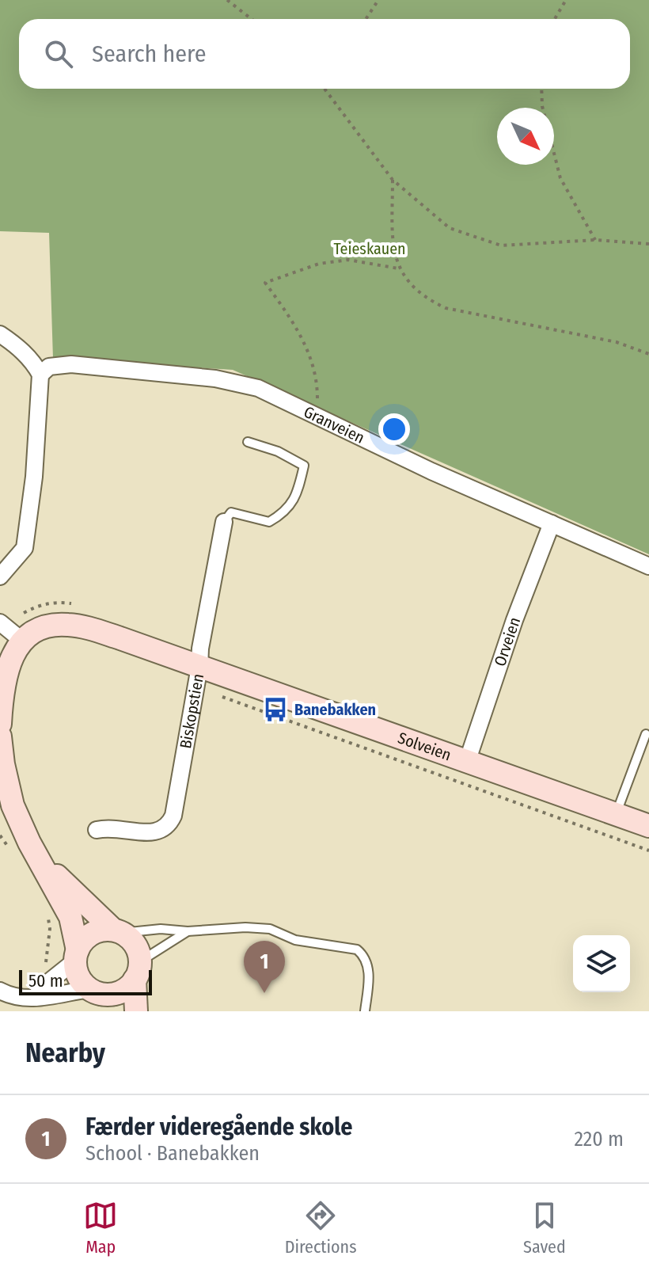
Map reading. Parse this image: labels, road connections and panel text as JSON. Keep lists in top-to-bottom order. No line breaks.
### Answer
{"streets":{"main road":["Solveien"],"street":["Granveien","Orveien","Biskopstien"]},"crossings":[["Granveien","Orveien"],["Orveien","Solveien"],["Biskopstien","Solveien"]],"parks":["Teieskauen"],"places":{"bus stop":["Banebakken"]},"scale_bar":"50 m","north":"bottom right","page":{"search":"Search here","pins":"1","scale":"50 m","heading":"Nearby","list":[{"mark":"1","name":"Færder videregående skole","note":"School · Banebakken","value":"220 m"}],"nav":["Map","Directions","Saved"]}}
